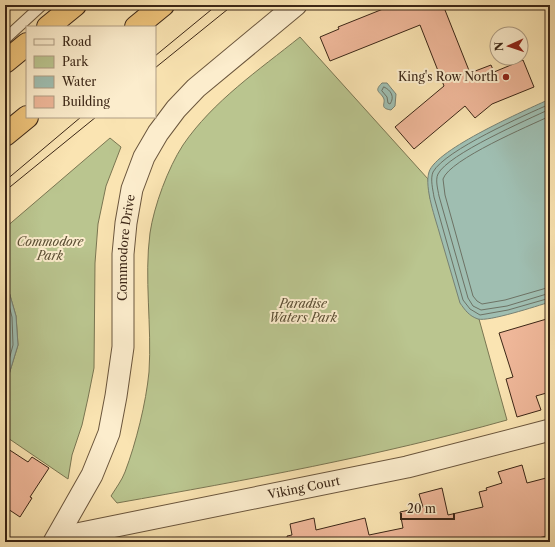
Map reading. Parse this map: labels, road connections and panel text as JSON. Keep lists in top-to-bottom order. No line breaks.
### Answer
{"streets":{"street":["Commodore Drive","Viking Court"]},"crossings":[["Commodore Drive","Viking Court"]],"parks":["Commodore Park","Paradise Waters Park"],"places":["King's Row North"],"legend":["Road","Park","Water","Building"],"scale_bar":"20 m","north":"left"}
